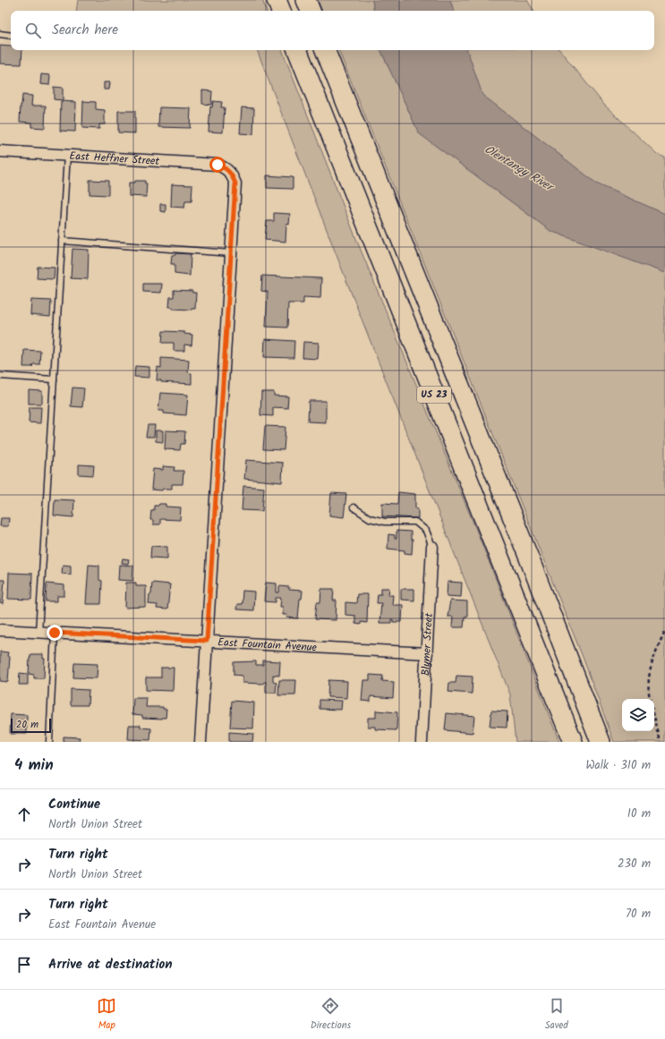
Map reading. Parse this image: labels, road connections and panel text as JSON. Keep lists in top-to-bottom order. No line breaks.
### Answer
{"streets":{"highway":["US 23"],"street":["East Heffner Street","East Fountain Avenue","Blymer Street"]},"crossings":[["East Fountain Avenue","Blymer Street"]],"water":["Olentangy River"],"scale_bar":"20 m","page":{"search":"Search here","scale":"20 m","heading":["4 min","Walk · 310 m"],"list":[["Continue","North Union Street","10 m"],["Turn right","North Union Street","230 m"],["Turn right","East Fountain Avenue","70 m"],"Arrive at destination"],"nav":["Map","Directions","Saved"]}}
